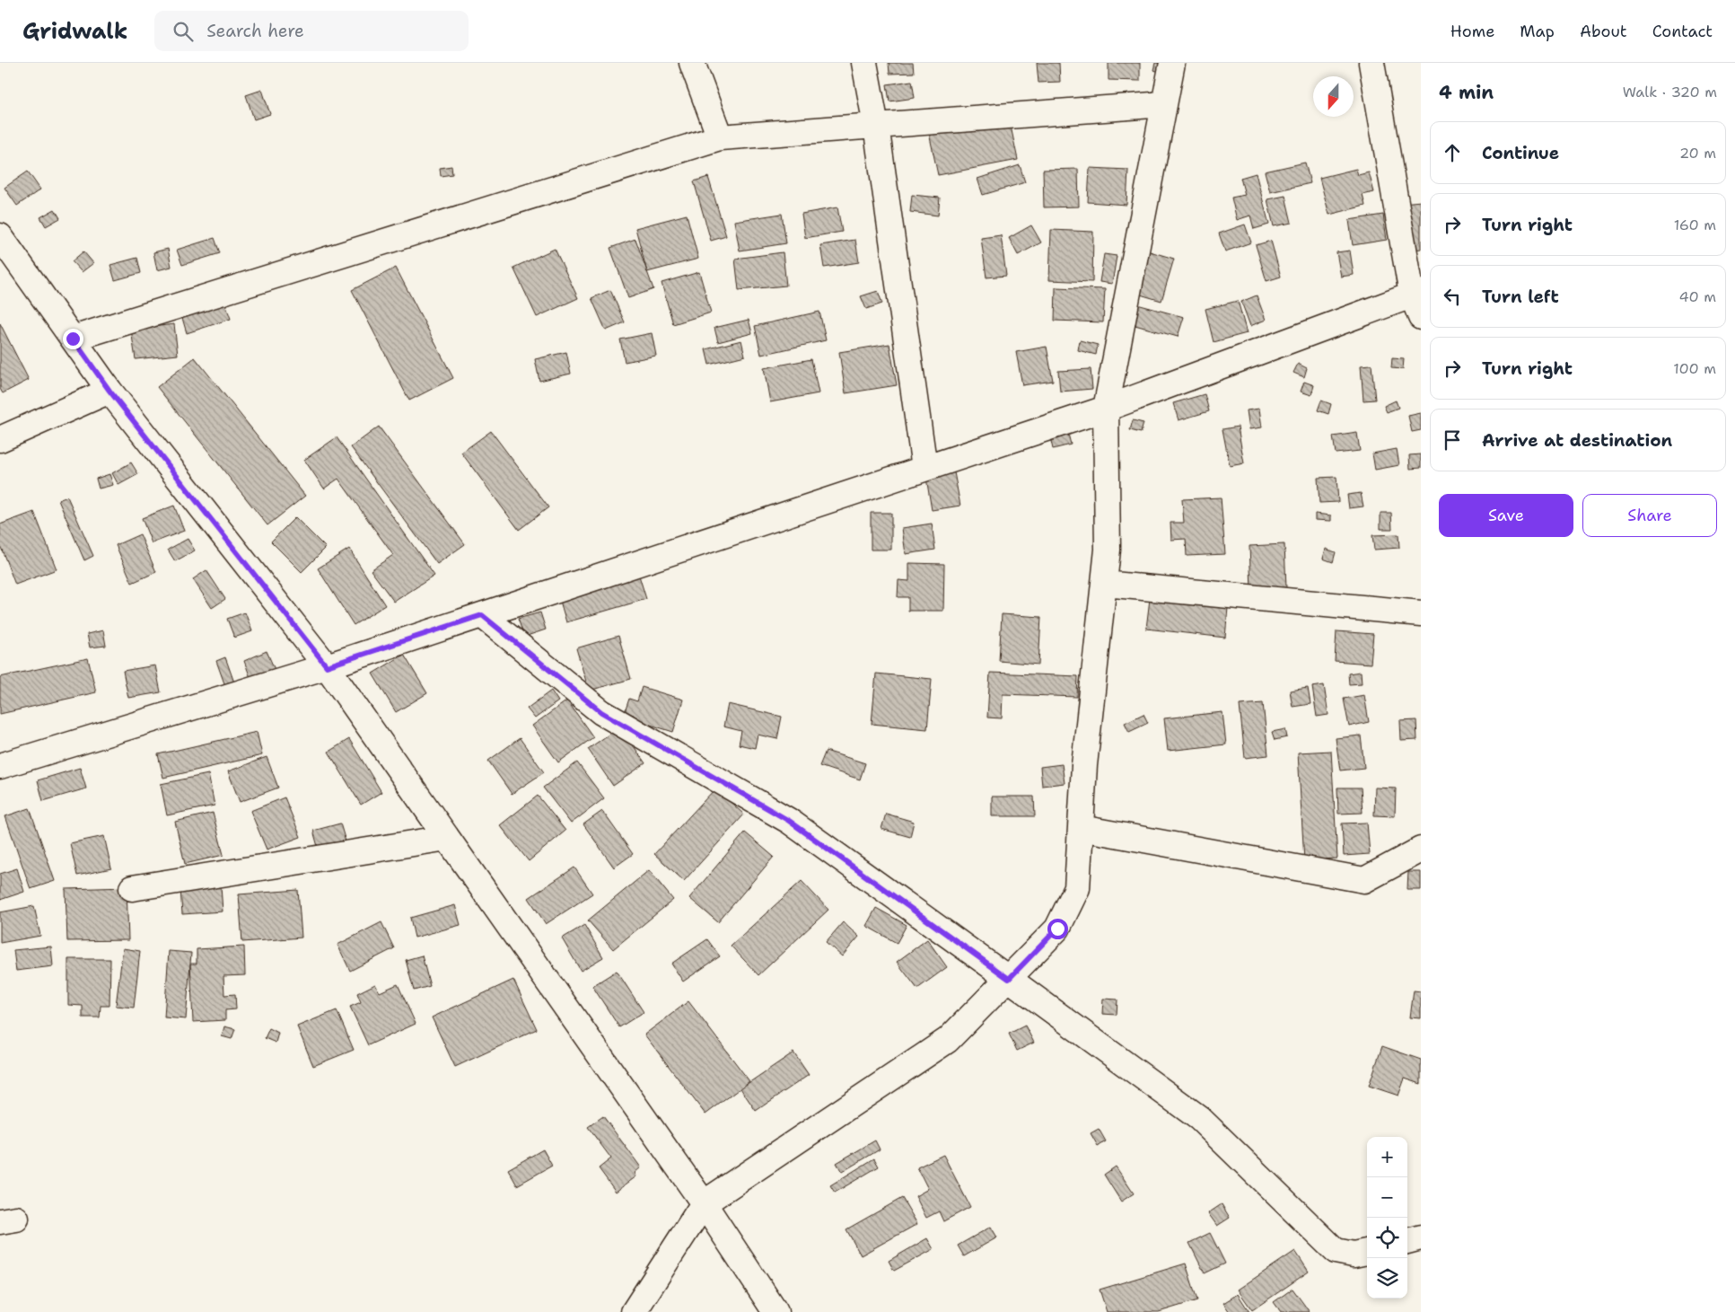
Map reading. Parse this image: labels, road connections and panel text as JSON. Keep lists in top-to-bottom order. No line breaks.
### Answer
{"north":"bottom","page":{"header":"Gridwalk","search":"Search here","nav":["Home","Map","About","Contact"],"heading":["4 min","Walk · 320 m"],"list":[["Continue","20 m"],["Turn right","160 m"],["Turn left","40 m"],["Turn right","100 m"],"Arrive at destination"],"buttons":["Save","Share"],"map_buttons":["+","−"]}}
